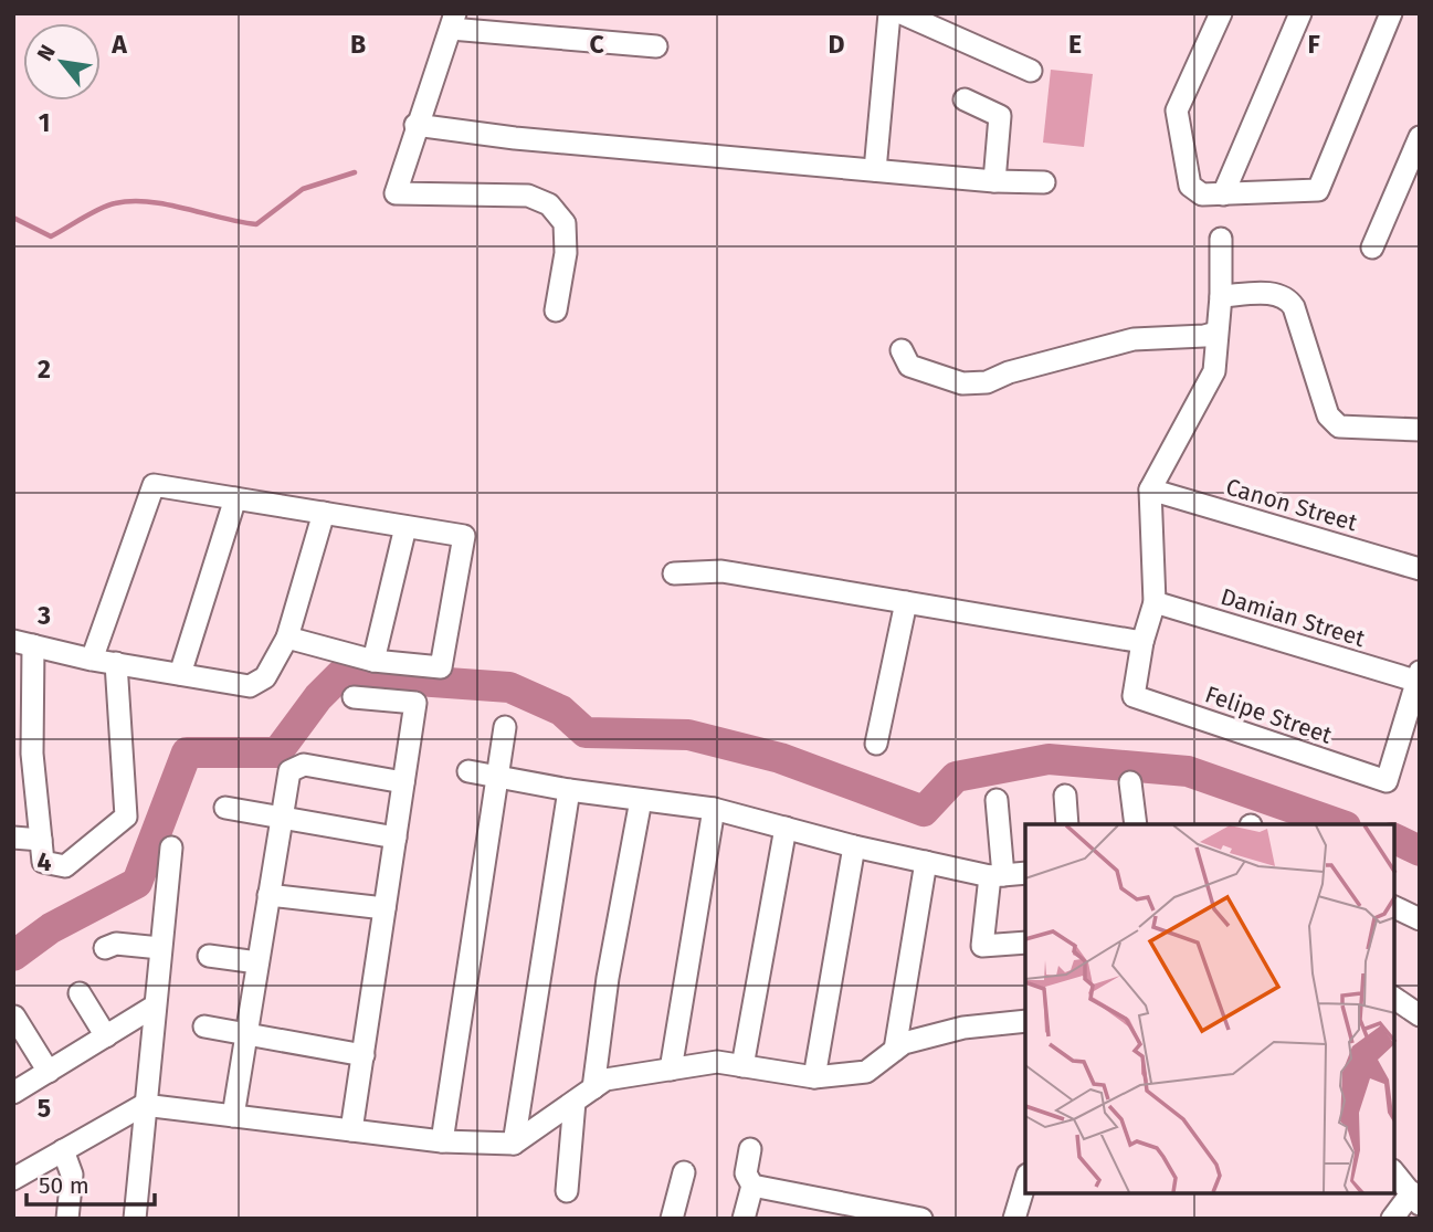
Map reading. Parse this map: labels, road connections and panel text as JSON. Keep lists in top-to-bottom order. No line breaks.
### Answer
{"streets":{"street":["Canon Street","Damian Street","Felipe Street"]},"scale_bar":"50 m","north":"top left","grid":{"columns":["A","B","C","D","E","F"],"rows":["1","2","3","4","5"]}}
